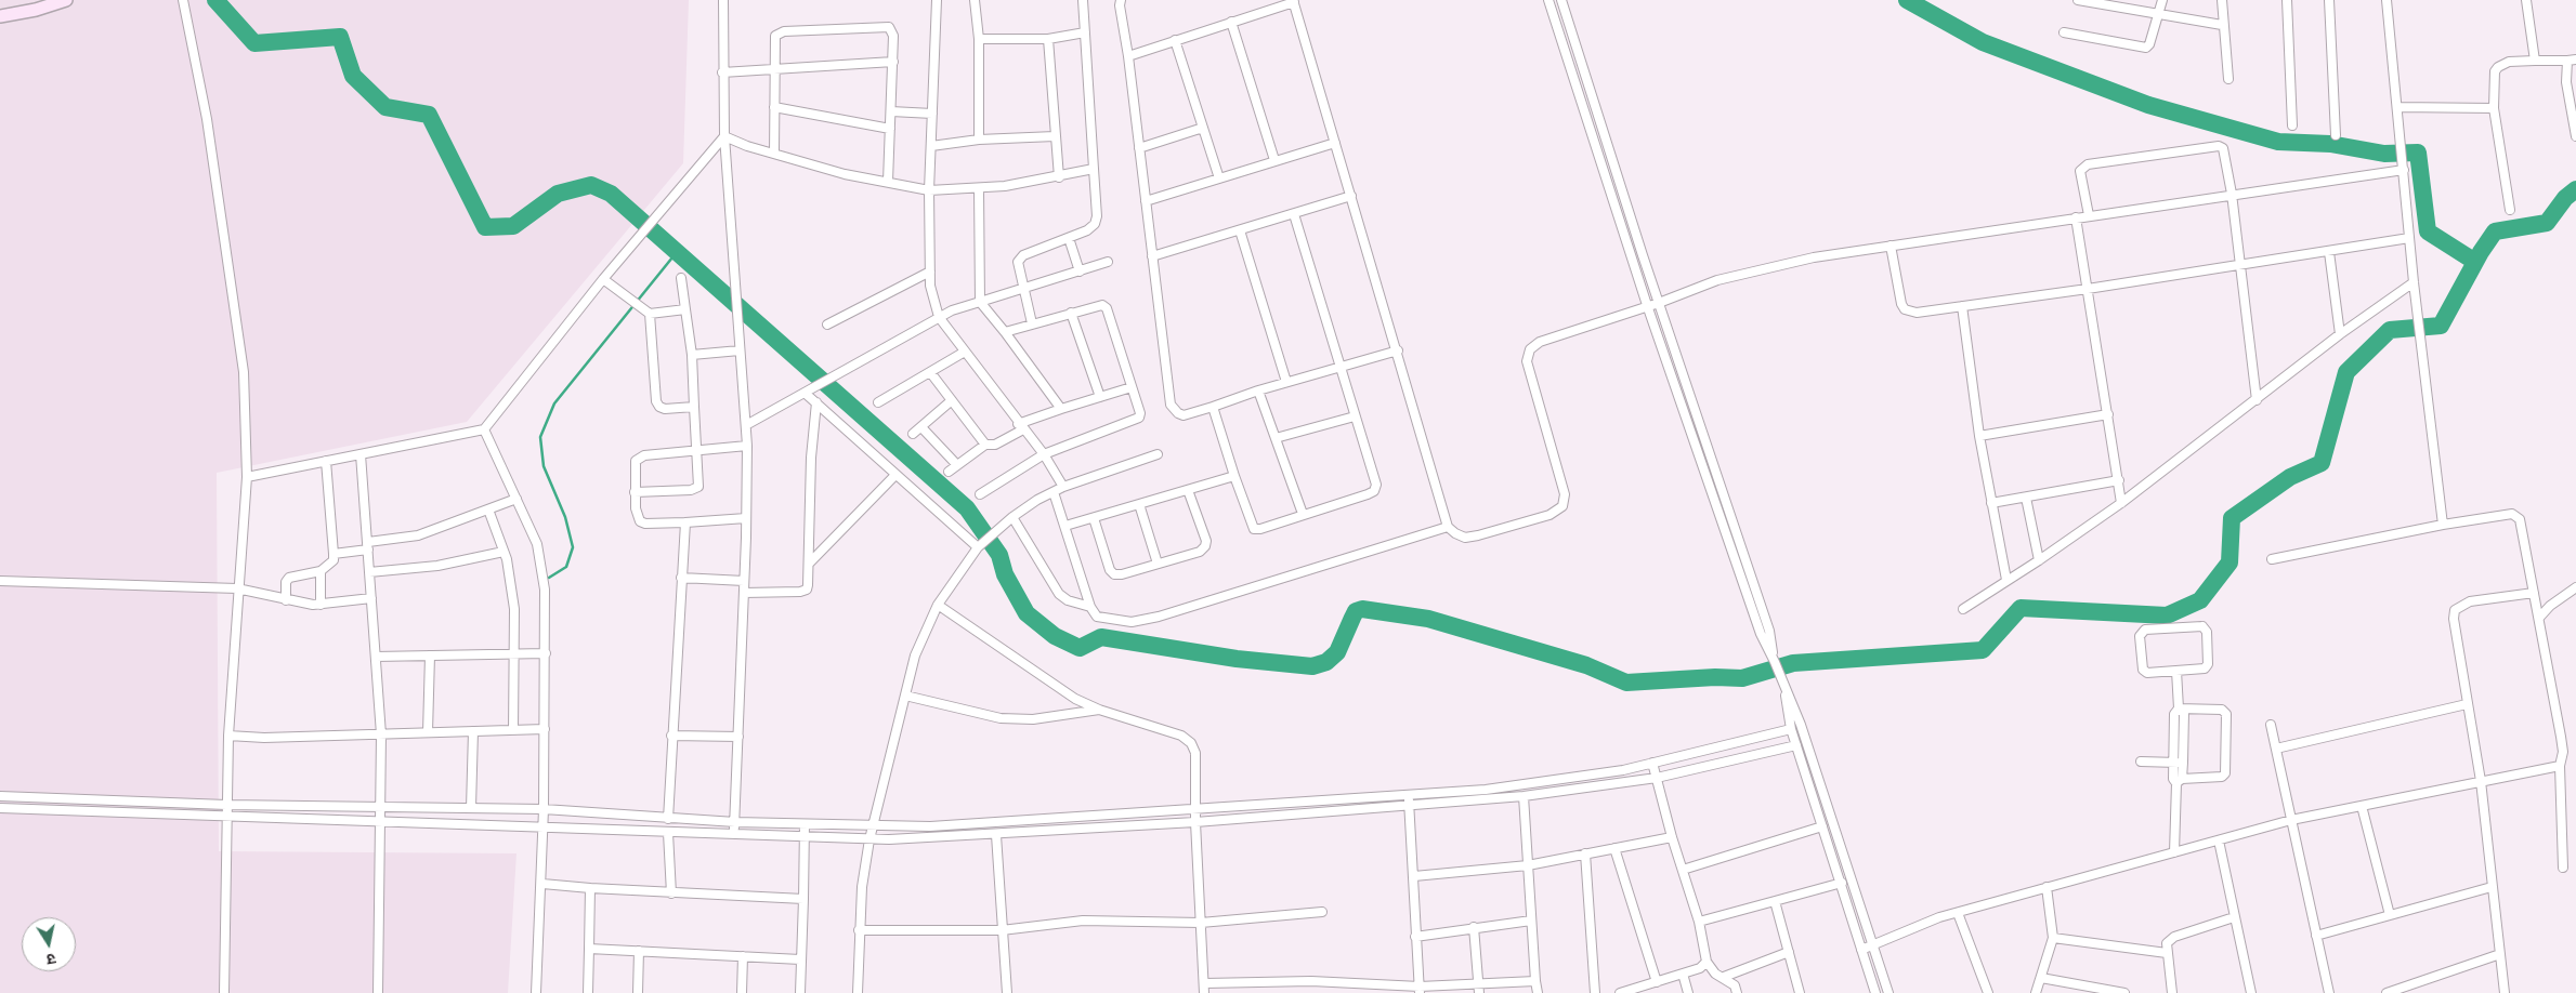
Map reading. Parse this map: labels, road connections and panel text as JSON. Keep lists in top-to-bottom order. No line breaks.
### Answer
{"north":"bottom"}
